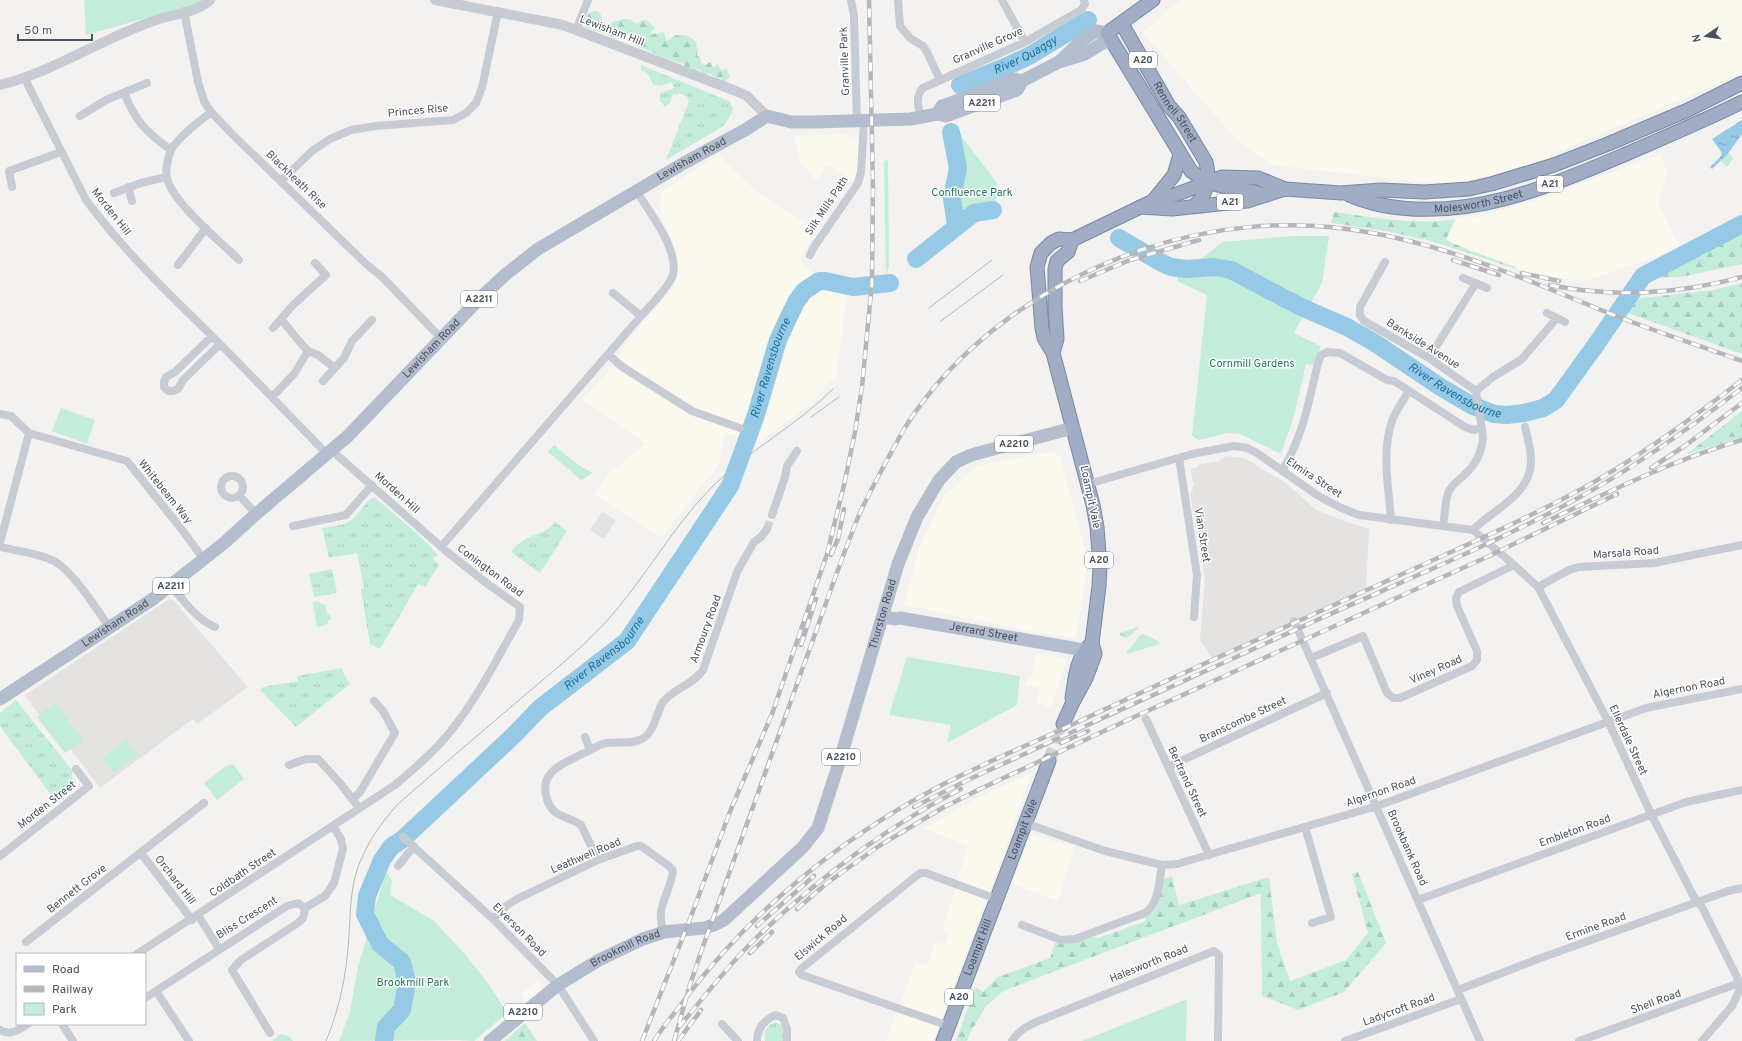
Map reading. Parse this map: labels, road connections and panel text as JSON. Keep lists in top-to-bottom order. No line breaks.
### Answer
{"streets":{"highway":["A20","Rennell Street","A21","Molesworth Street","Loampit Vale","Loampit Hill"],"main road":["A2211","Lewisham Road","A2210","Thurston Road","Jerrard Street","Brookmill Road"],"street":["Lewisham Hill","Granville Grove","Granville Park","Princes Rise","Blackheath Rise","Silk Mills Path","Morden Hill","Bankside Avenue","Elmira Street","Whitebeam Way","Vian Street","Marsala Road","Conington Road","Armoury Road","Viney Road","Algernon Road","Branscombe Street","Ellerdale Street","Bertrand Street","Morden Street","Embleton Road","Brookbank Road","Leathwell Road","Coldbath Street","Orchard Hill","Bennett Grove","Bliss Crescent","Ermine Road","Elverson Road","Elswick Road","Halesworth Road","Shell Road","Ladycroft Road"]},"crossings":[["Lewisham Hill","A2211"],["Lewisham Hill","Princes Rise"],["Lewisham Hill","Lewisham Road"],["Granville Grove","A2211"],["Granville Park","A2211"],["Granville Park","Silk Mills Path"],["A2211","Rennell Street"],["A2211","Lewisham Road"],["A2211","Silk Mills Path"],["Princes Rise","Blackheath Rise"],["Rennell Street","A21"],["Rennell Street","Molesworth Street"],["Rennell Street","Loampit Vale"],["Lewisham Road","Blackheath Rise"],["Lewisham Road","Morden Hill"],["Lewisham Road","Whitebeam Way"],["Lewisham Road","Conington Road"],["A21","Molesworth Street"],["Morden Hill","Conington Road"],["Elmira Street","Loampit Vale"],["Elmira Street","Vian Street"],["Loampit Vale","Thurston Road"],["Loampit Vale","Jerrard Street"],["Loampit Vale","Algernon Road"],["Loampit Vale","Elswick Road"],["Loampit Vale","Loampit Hill"],["Marsala Road","Ellerdale Street"],["Conington Road","Coldbath Street"],["Thurston Road","Jerrard Street"],["Thurston Road","Brookmill Road"],["Armoury Road","Leathwell Road"],["Viney Road","Brookbank Road"],["Algernon Road","Ellerdale Street"],["Algernon Road","Bertrand Street"],["Algernon Road","Brookbank Road"],["Branscombe Street","Bertrand Street"],["Branscombe Street","Brookbank Road"],["Ellerdale Street","Embleton Road"],["Ellerdale Street","Ermine Road"],["Ellerdale Street","Shell Road"],["Embleton Road","Brookbank Road"],["Brookbank Road","Ermine Road"],["Brookbank Road","Ladycroft Road"],["Leathwell Road","Elverson Road"],["Leathwell Road","Brookmill Road"],["Coldbath Street","Orchard Hill"],["Coldbath Street","Bliss Crescent"],["Orchard Hill","Bennett Grove"],["Orchard Hill","Bliss Crescent"],["Elverson Road","Brookmill Road"],["Elswick Road","Loampit Hill"]],"water":["River Quaggy","River Ravensbourne"],"parks":["Confluence Park","Cornmill Gardens","Brookmill Park"],"legend":["Road","Railway","Park"],"scale_bar":"50 m","north":"left"}
